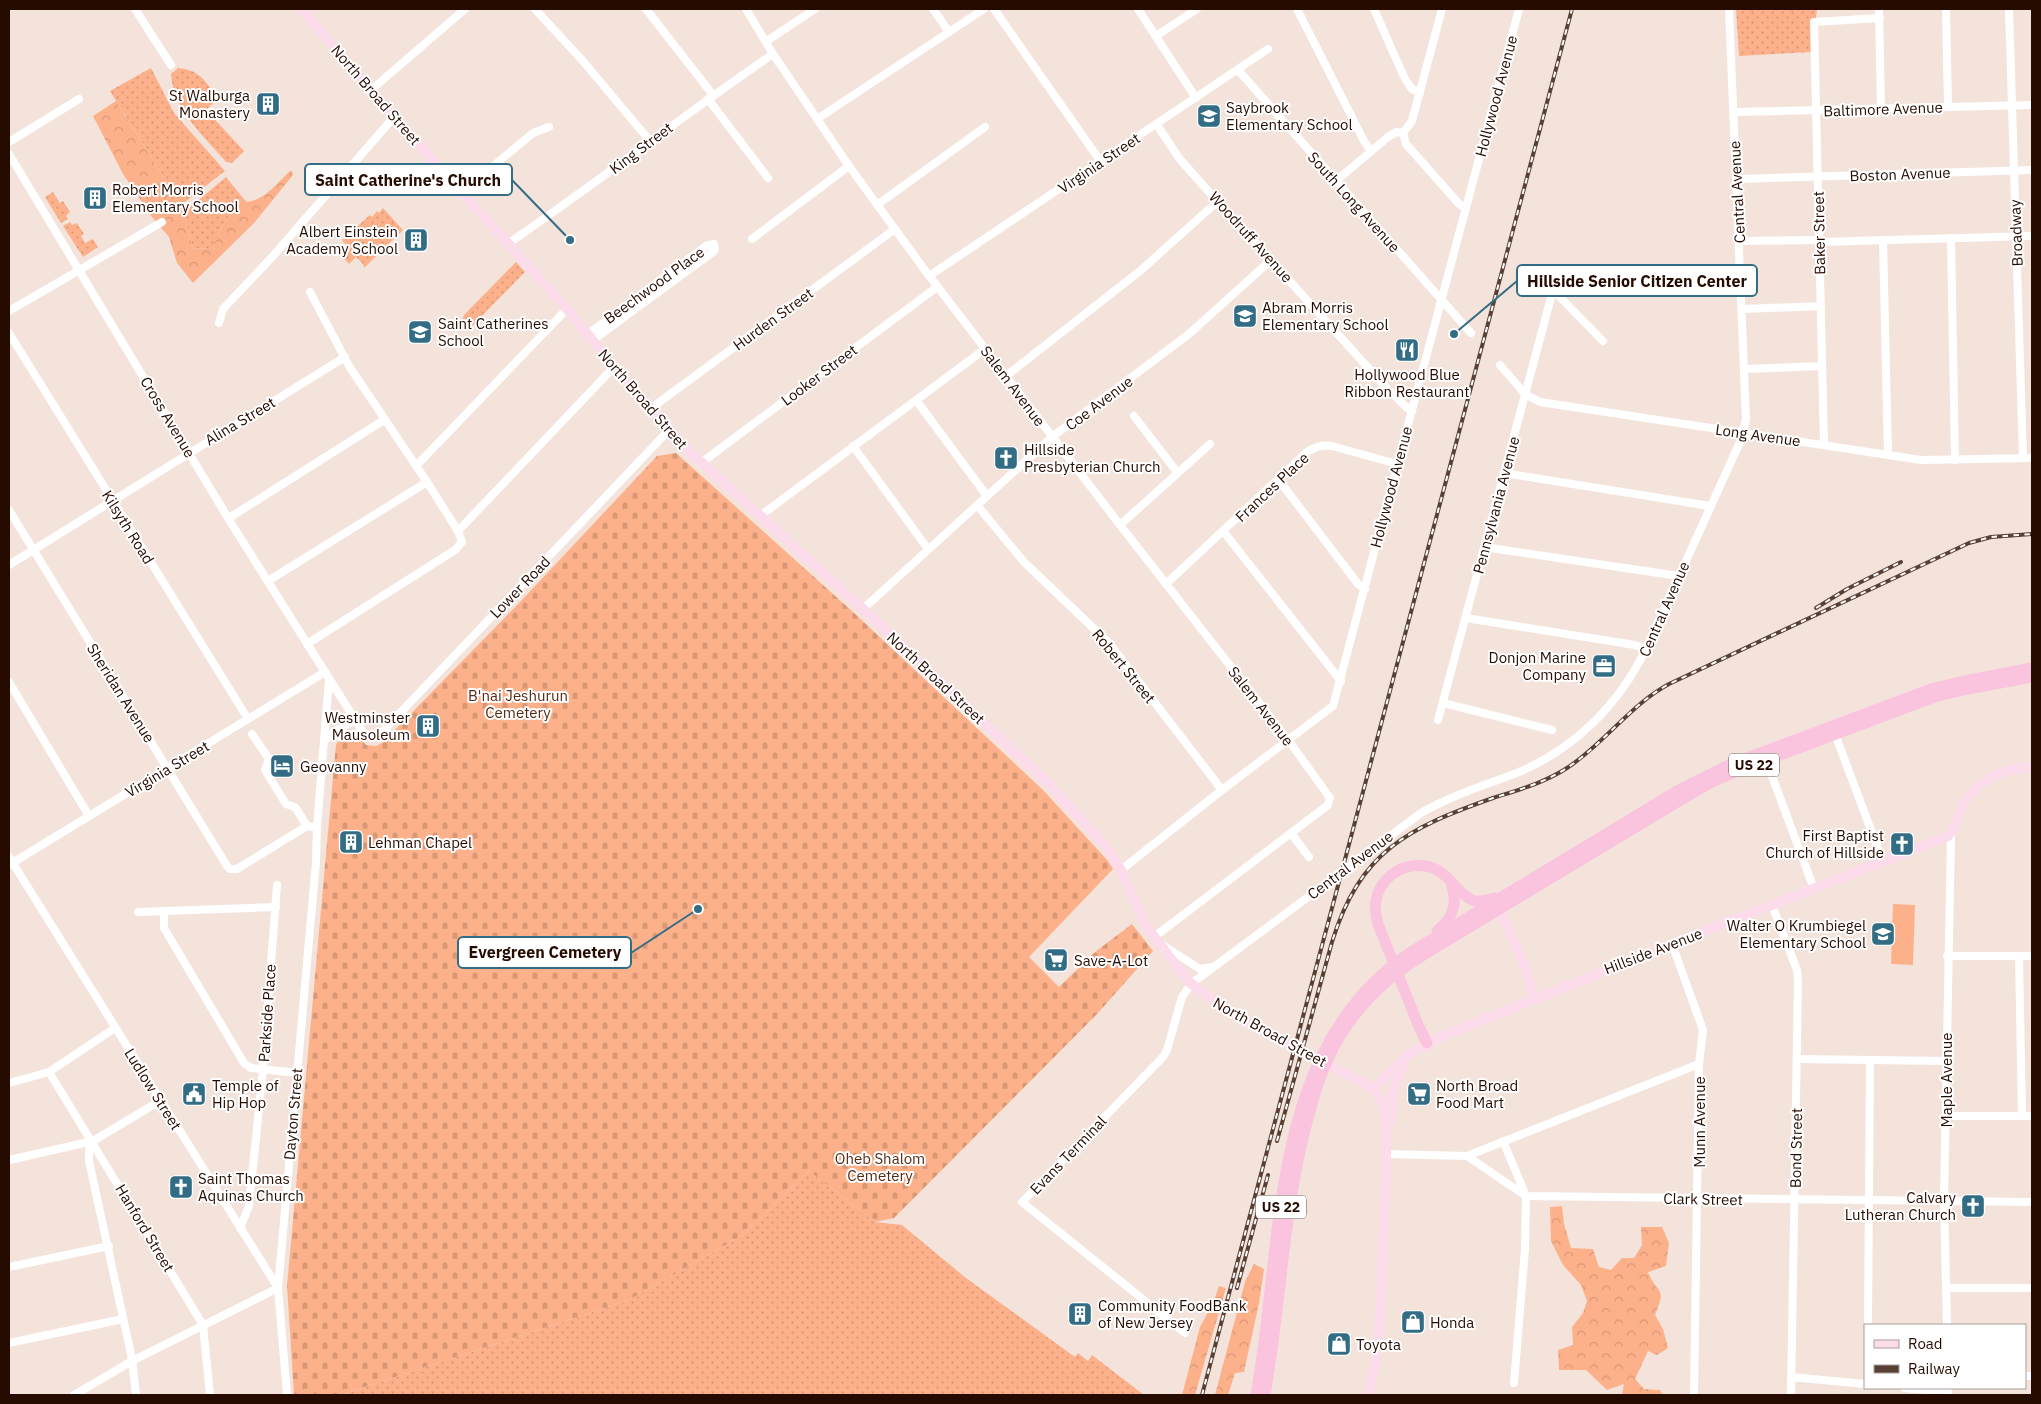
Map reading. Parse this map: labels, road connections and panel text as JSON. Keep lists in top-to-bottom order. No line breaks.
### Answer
{"streets":{"highway":["US 22"],"main road":["North Broad Street","Hillside Avenue"],"street":["Hollywood Avenue","Baltimore Avenue","King Street","Virginia Street","Boston Avenue","Central Avenue","South Long Avenue","Baker Street","Broadway","Woodruff Avenue","Beechwood Place","Hurden Street","Looker Street","Salem Avenue","Coe Avenue","Cross Avenue","Alina Street","Long Avenue","Frances Place","Pennsylvania Avenue","Kilsyth Road","Lower Road","Robert Street","Sheridan Avenue","Parkside Place","Maple Avenue","Ludlow Street","Dayton Street","Munn Avenue","Bond Street","Evans Terminal","Clark Street","Hanford Street"]},"crossings":[["North Broad Street","Hollywood Avenue"],["North Broad Street","King Street"],["North Broad Street","Central Avenue"],["North Broad Street","Beechwood Place"],["North Broad Street","Hurden Street"],["North Broad Street","Looker Street"],["North Broad Street","Coe Avenue"],["North Broad Street","Lower Road"],["North Broad Street","Hillside Avenue"],["North Broad Street","Evans Terminal"],["Hollywood Avenue","South Long Avenue"],["Hollywood Avenue","Woodruff Avenue"],["Hollywood Avenue","Salem Avenue"],["Hollywood Avenue","Frances Place"],["Hollywood Avenue","Robert Street"],["Baltimore Avenue","Central Avenue"],["Baltimore Avenue","Baker Street"],["Baltimore Avenue","Broadway"],["King Street","Salem Avenue"],["Virginia Street","South Long Avenue"],["Virginia Street","Woodruff Avenue"],["Virginia Street","Salem Avenue"],["Virginia Street","Cross Avenue"],["Virginia Street","Kilsyth Road"],["Virginia Street","Sheridan Avenue"],["Virginia Street","Ludlow Street"],["Boston Avenue","Central Avenue"],["Boston Avenue","Baker Street"],["Boston Avenue","Broadway"],["Central Avenue","Long Avenue"],["Central Avenue","Evans Terminal"],["Baker Street","Long Avenue"],["Broadway","Long Avenue"],["Woodruff Avenue","Coe Avenue"],["Hurden Street","Salem Avenue"],["Looker Street","Salem Avenue"],["Salem Avenue","Coe Avenue"],["Salem Avenue","Frances Place"],["Coe Avenue","Robert Street"],["Cross Avenue","Alina Street"],["Cross Avenue","Lower Road"],["Alina Street","Kilsyth Road"],["Alina Street","Sheridan Avenue"],["Long Avenue","Pennsylvania Avenue"],["Hillside Avenue","Maple Avenue"],["Hillside Avenue","Munn Avenue"],["Hillside Avenue","Bond Street"],["Parkside Place","Ludlow Street"],["Maple Avenue","Clark Street"],["Ludlow Street","Dayton Street"],["Munn Avenue","Clark Street"],["Bond Street","Clark Street"]],"parks":["B'nai Jeshurun Cemetery","Oheb Shalom Cemetery"],"places":{"building":["St Walburga Monastery","Robert Morris Elementary School","Albert Einstein Academy School","Westminster Mausoleum","Lehman Chapel","Community FoodBank of New Jersey"],"school or university":["Saybrook Elementary School","Abram Morris Elementary School","Saint Catherines School","Walter O Krumbiegel Elementary School"],"other":["Saint Catherine's Church","Hillside Senior Citizen Center","Evergreen Cemetery"],"restaurant":["Hollywood Blue Ribbon Restaurant"],"church":["Hillside Presbyterian Church","First Baptist Church of Hillside","Saint Thomas Aquinas Church","Calvary Lutheran Church"],"office":["Donjon Marine Company"],"hotel":["Geovanny"],"supermarket":["Save-A-Lot","North Broad Food Mart"],"public building":["Temple of Hip Hop"],"shop":["Honda","Toyota"]},"legend":["Road","Railway"]}
